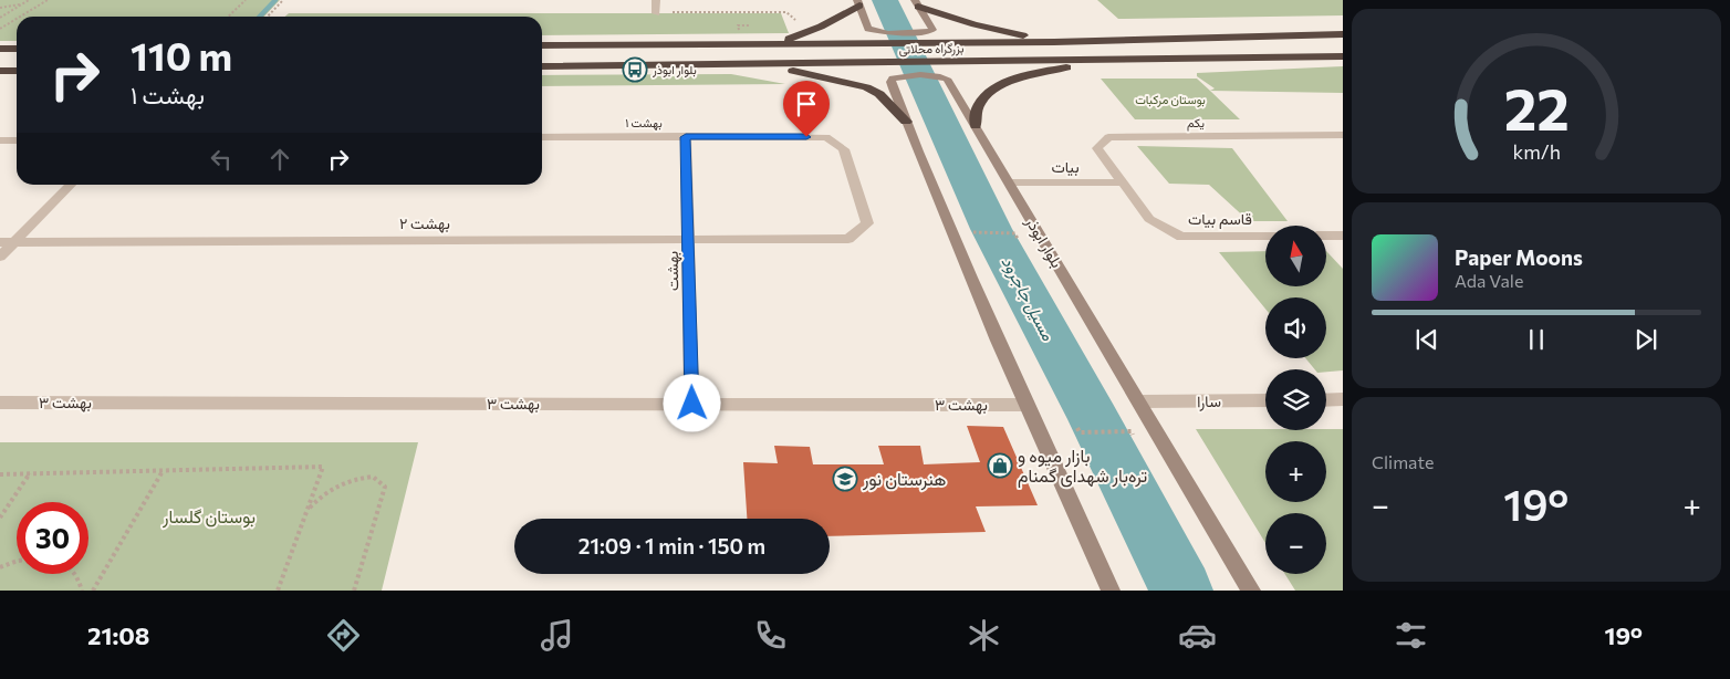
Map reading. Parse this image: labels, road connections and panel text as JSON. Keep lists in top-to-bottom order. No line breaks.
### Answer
{"streets":{"highway":["بزرگراه محلاتی"],"main road":["بلوار ابوذر"],"street":["بهشت ۱","یکم","بیات","قاسم بیات","بهشت ۲","بهشت","سارا","بهشت ۳"]},"crossings":[["بهشت ۱","بهشت ۲"],["بهشت ۱","بهشت"],["یکم","بیات"],["یکم","قاسم بیات"],["بیات","قاسم بیات"],["بیات","بلوار ابوذر"],["بهشت ۲","بهشت"],["بلوار ابوذر","سارا"],["بلوار ابوذر","بهشت ۳"],["بهشت","بهشت ۳"]],"water":["مسیل جاجرود"],"parks":["بوستان مرکبات","بوستان گلسار"],"places":{"bus stop":["بلوار ابوذر"],"shop":["بازار میوه و تره‌بار شهدای گمنام"],"school or university":["هنرستان نور"]},"north":"top","page":{"turn":["110 m","بهشت ۱"],"map_buttons":["+","−"],"song":["Paper Moons","Ada Vale"],"tile":"Climate","heat":["−","19°","+"],"limit":"30","trip":"21:09 · 1 min · 150 m","tabs":["21:08","19°"],"gauge":["22","km/h"]}}
